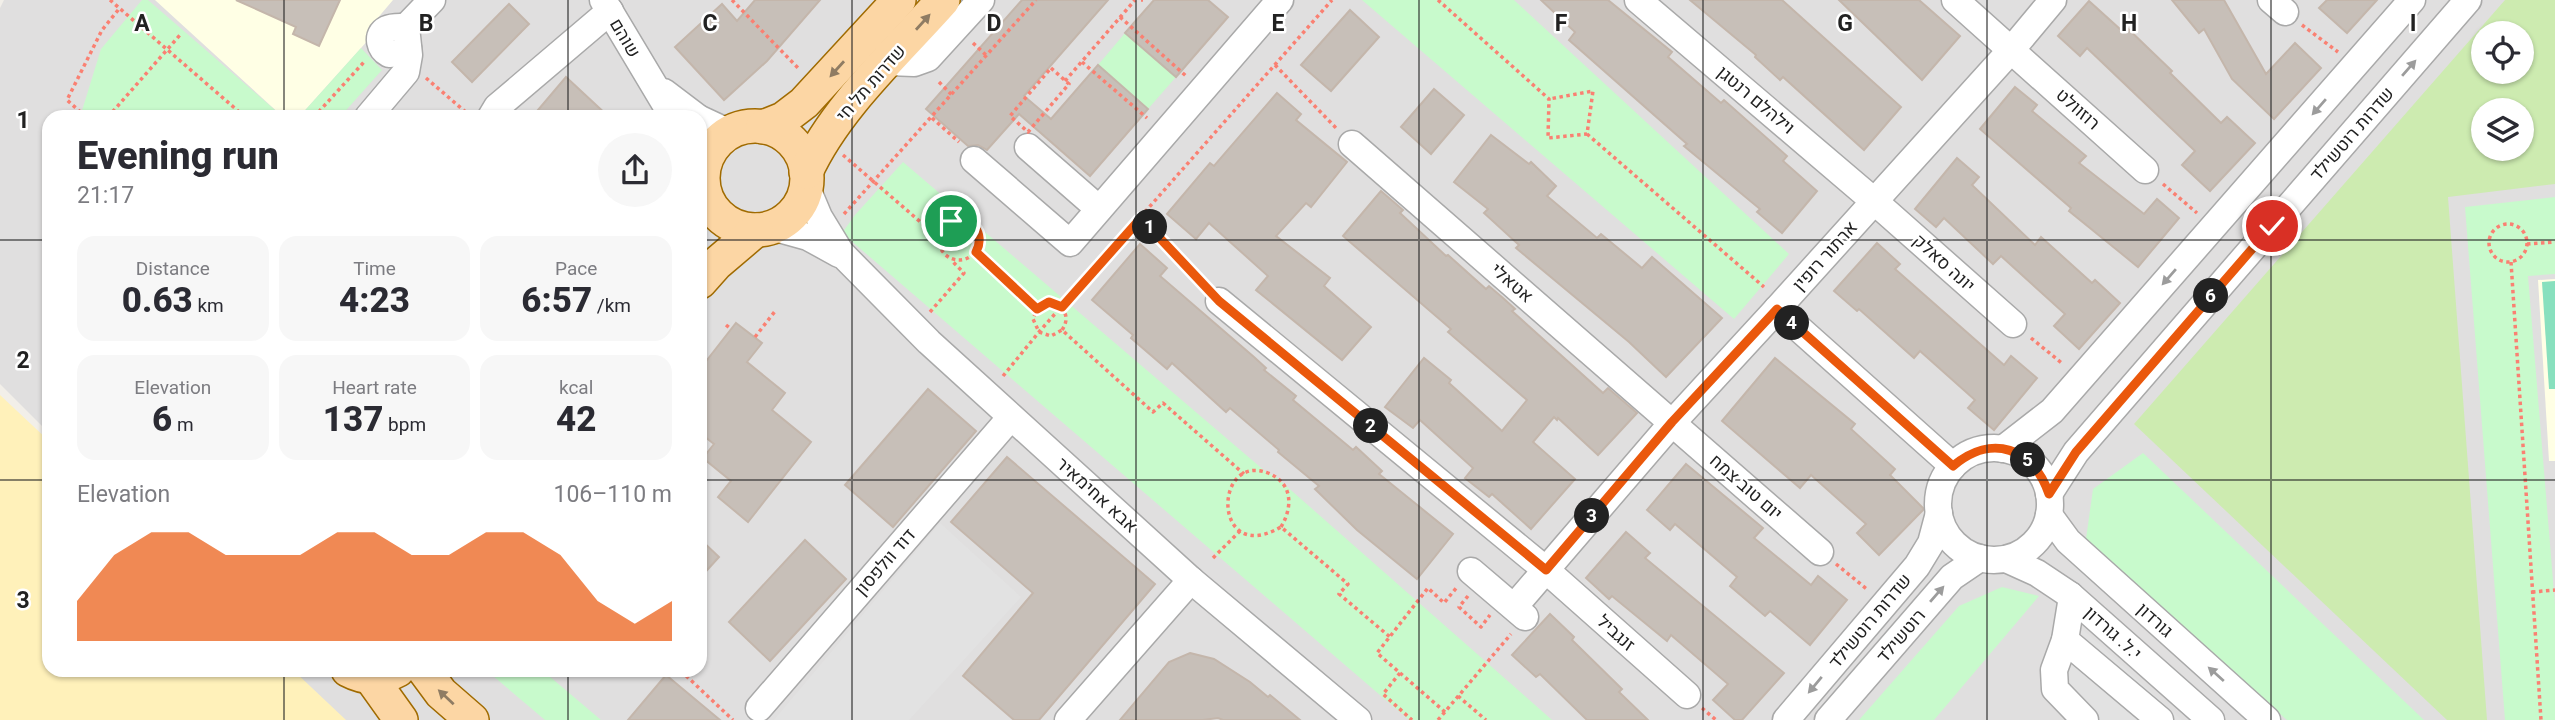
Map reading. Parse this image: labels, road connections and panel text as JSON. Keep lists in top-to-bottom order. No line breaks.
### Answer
{"streets":{"main road":["שדרות תל חי"],"street":["שוהם","וילהלם רנטגן","רוזוולט","שדרות רוטשילד","ארתור רופין","יונה סאלק","אטאלי","יום טוב צמח","אבא אחימאיר","דוד וולפסון","גורדון","זנגביל","י.ל. גורדון","רוטשילד"]},"crossings":[["שדרות תל חי","אבא אחימאיר"],["וילהלם רנטגן","ארתור רופין"],["וילהלם רנטגן","יונה סאלק"],["רוזוולט","ארתור רופין"],["שדרות רוטשילד","גורדון"],["שדרות רוטשילד","י.ל. גורדון"],["שדרות רוטשילד","רוטשילד"],["ארתור רופין","יונה סאלק"],["ארתור רופין","אטאלי"],["ארתור רופין","יום טוב צמח"],["ארתור רופין","זנגביל"],["אטאלי","יום טוב צמח"],["אבא אחימאיר","דוד וולפסון"],["גורדון","י.ל. גורדון"],["גורדון","רוטשילד"],["י.ל. גורדון","רוטשילד"]],"one_way":["רוטשילד"],"page":{"heading":["Evening run","21:17"],"pins":["1","6","4","2","5","3"],"stats":[["Distance","0.63 km"],["Time","4:23"],["Pace","6:57 /km"],["Elevation","6 m"],["Heart rate","137 bpm"],["kcal","42"]],"chart":["Elevation","106–110 m"]},"grid":{"columns":["A","B","C","D","E","F","G","H","I"],"rows":["1","2","3"]}}
